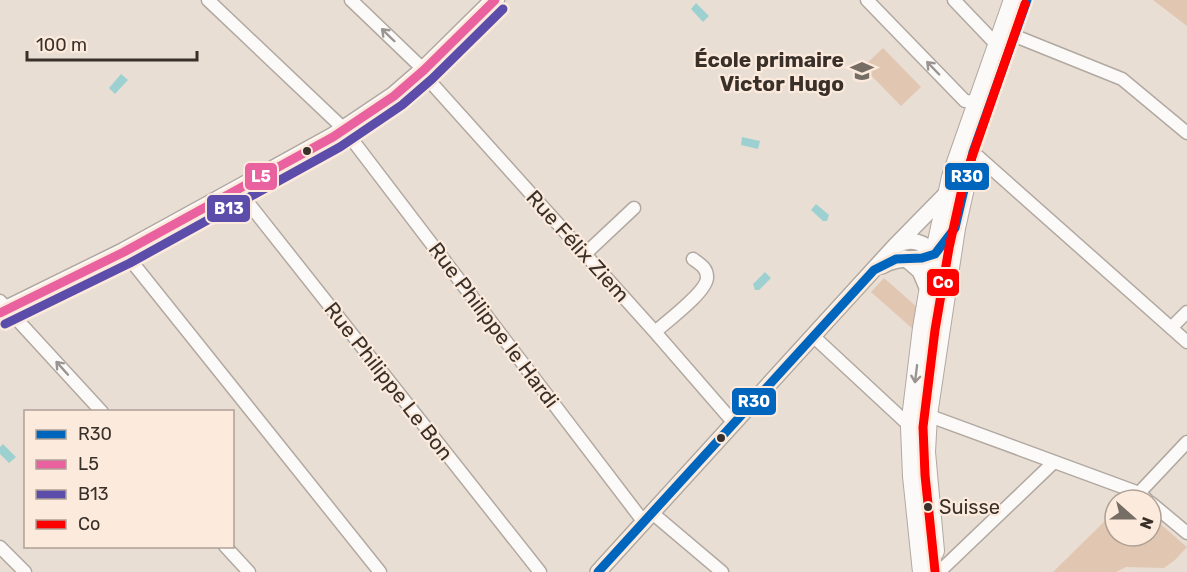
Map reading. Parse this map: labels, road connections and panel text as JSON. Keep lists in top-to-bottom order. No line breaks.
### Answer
{"streets":{"street":["Rue Félix Ziem","Rue Philippe le Hardi","Rue Philippe Le Bon"]},"places":{"school or university":["École primaire Victor Hugo"],"other":["Suisse"]},"lines":["transit line R30","transit line L5","transit line Co","transit line B13"],"legend":["R30","L5","B13","Co"],"scale_bar":"100 m","north":"right"}
